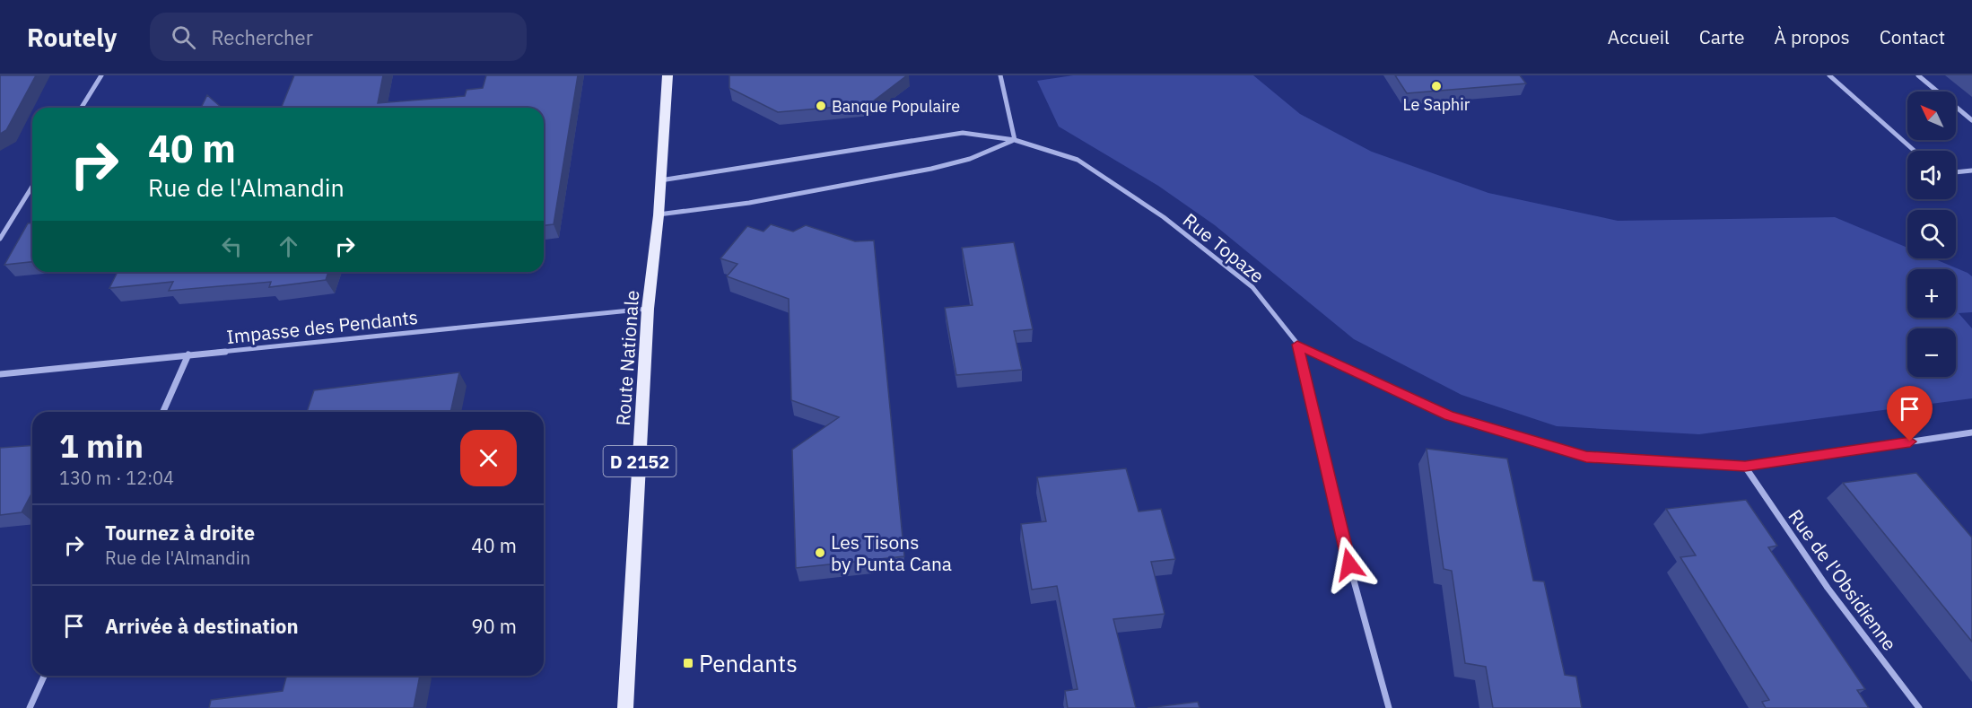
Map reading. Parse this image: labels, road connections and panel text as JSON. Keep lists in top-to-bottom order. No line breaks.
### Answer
{"streets":{"main road":["Route Nationale","D 2152"],"street":["Rue Topaze","Impasse des Pendants","Rue de l'Obsidienne"]},"crossings":[["Rue Topaze","Route Nationale"],["Impasse des Pendants","Route Nationale"]],"places":{"other":["Le Saphir","Banque Populaire","Les Tisons by Punta Cana"],"transit":["Pendants"]},"north":"top left","page":{"header":"Routely","search":"Rechercher","nav":["Accueil","Carte","À propos","Contact"],"map_buttons":["+","−"],"turn":["40 m","Rue de l'Almandin"],"heading":["1 min","130 m · 12:04"],"list":[{"name":"Tournez à droite","note":"Rue de l'Almandin","value":"40 m"},{"name":"Arrivée à destination","value":"90 m"}]}}
